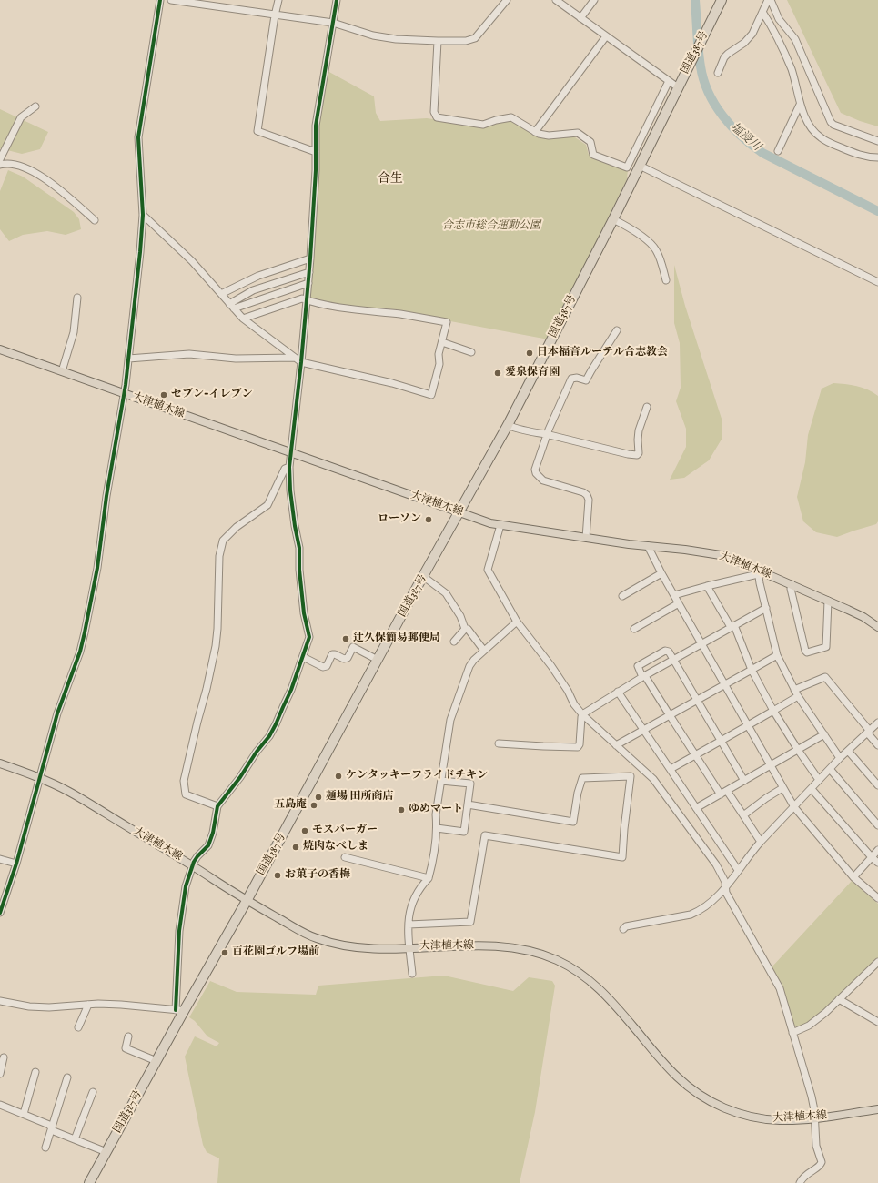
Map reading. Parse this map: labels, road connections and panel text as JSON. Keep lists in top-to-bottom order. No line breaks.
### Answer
{"streets":{"highway":["国道387号"],"main road":["大津植木線"]},"crossings":[["国道387号","大津植木線"]],"districts":["合生"],"water":["塩浸川"],"parks":["合志市総合運動公園"],"places":["日本福音ルーテル合志教会","愛泉保育園","セブン-イレブン","ローソン","辻久保簡易郵便局","ケンタッキーフライドチキン","麺場 田所商店","五島庵","ゆめマート","モスバーガー","焼肉なべしま","お菓子の香梅","百花園ゴルフ場前"]}
